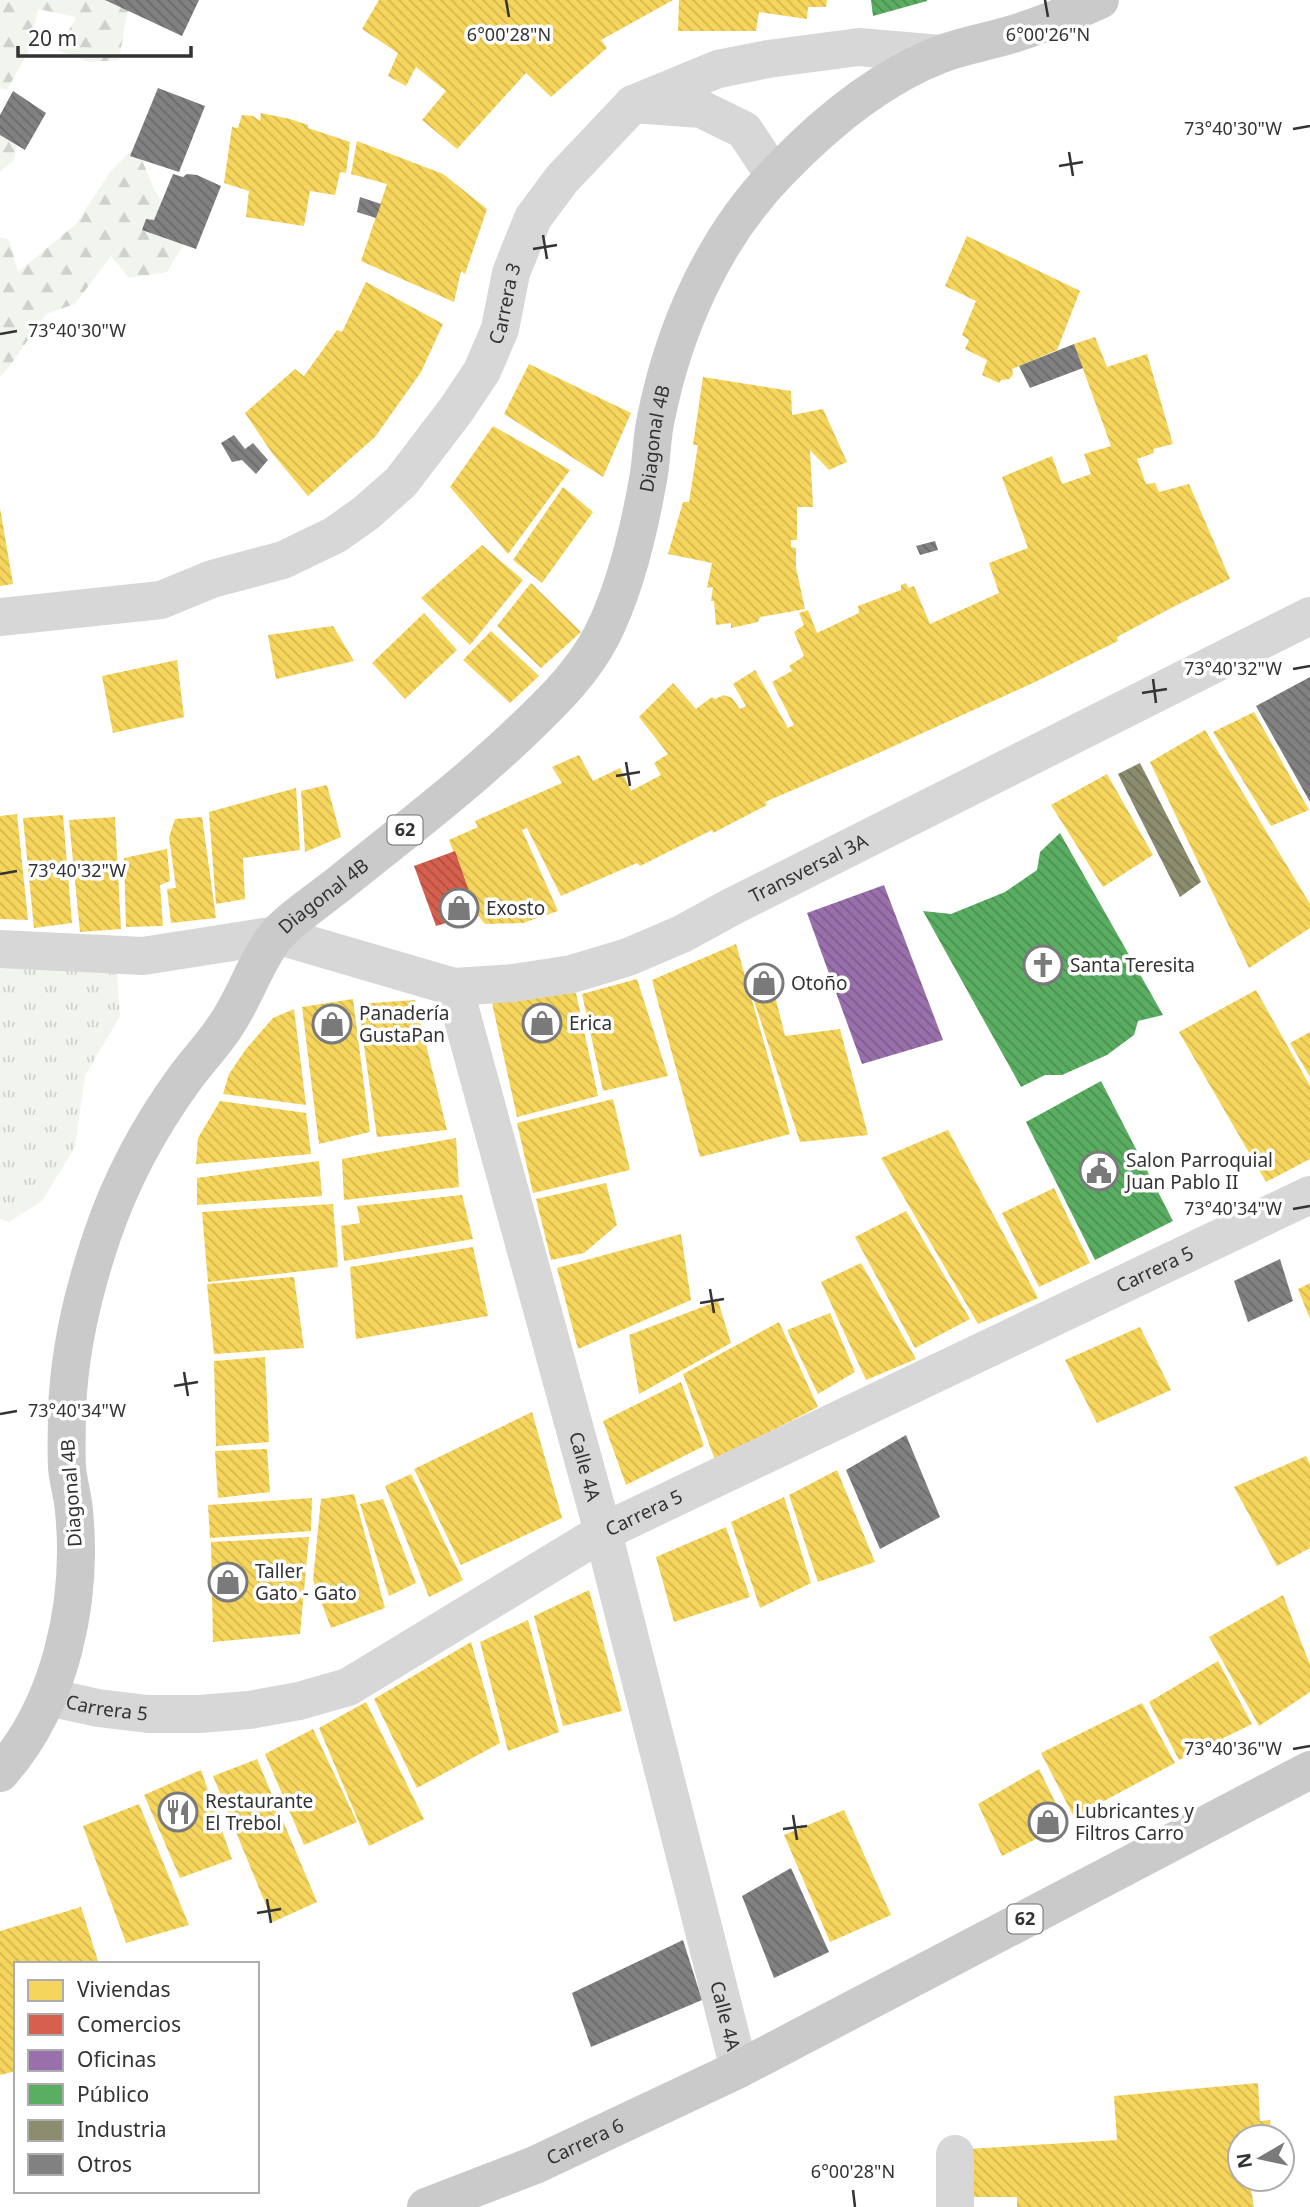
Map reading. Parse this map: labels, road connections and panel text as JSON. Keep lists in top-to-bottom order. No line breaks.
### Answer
{"streets":{"main road":["Carrera 3","Diagonal 4B","62","Carrera 5","Carrera 6"],"street":["Transversal 3A","Calle 4A"]},"crossings":[["Carrera 3","Diagonal 4B"],["Diagonal 4B","Transversal 3A"],["Diagonal 4B","Carrera 5"],["62","Calle 4A"],["62","Carrera 6"],["Transversal 3A","Calle 4A"],["Carrera 5","Calle 4A"],["Calle 4A","Carrera 6"]],"places":{"shop":["Exosto","Otoño","Erica","Panadería GustaPan","Taller Gato - Gato","Lubricantes y Filtros Carro"],"church":["Santa Teresita"],"public building":["Salon Parroquial Juan Pablo II"],"restaurant":["Restaurante El Trebol"]},"legend":["Viviendas","Comercios","Oficinas","Público","Industria","Otros"],"scale_bar":"20 m","north":"left","coordinates":["6°00'28\"N","6°00'26\"N","73°40'30\"W","73°40'32\"W","73°40'34\"W","73°40'36\"W"]}
